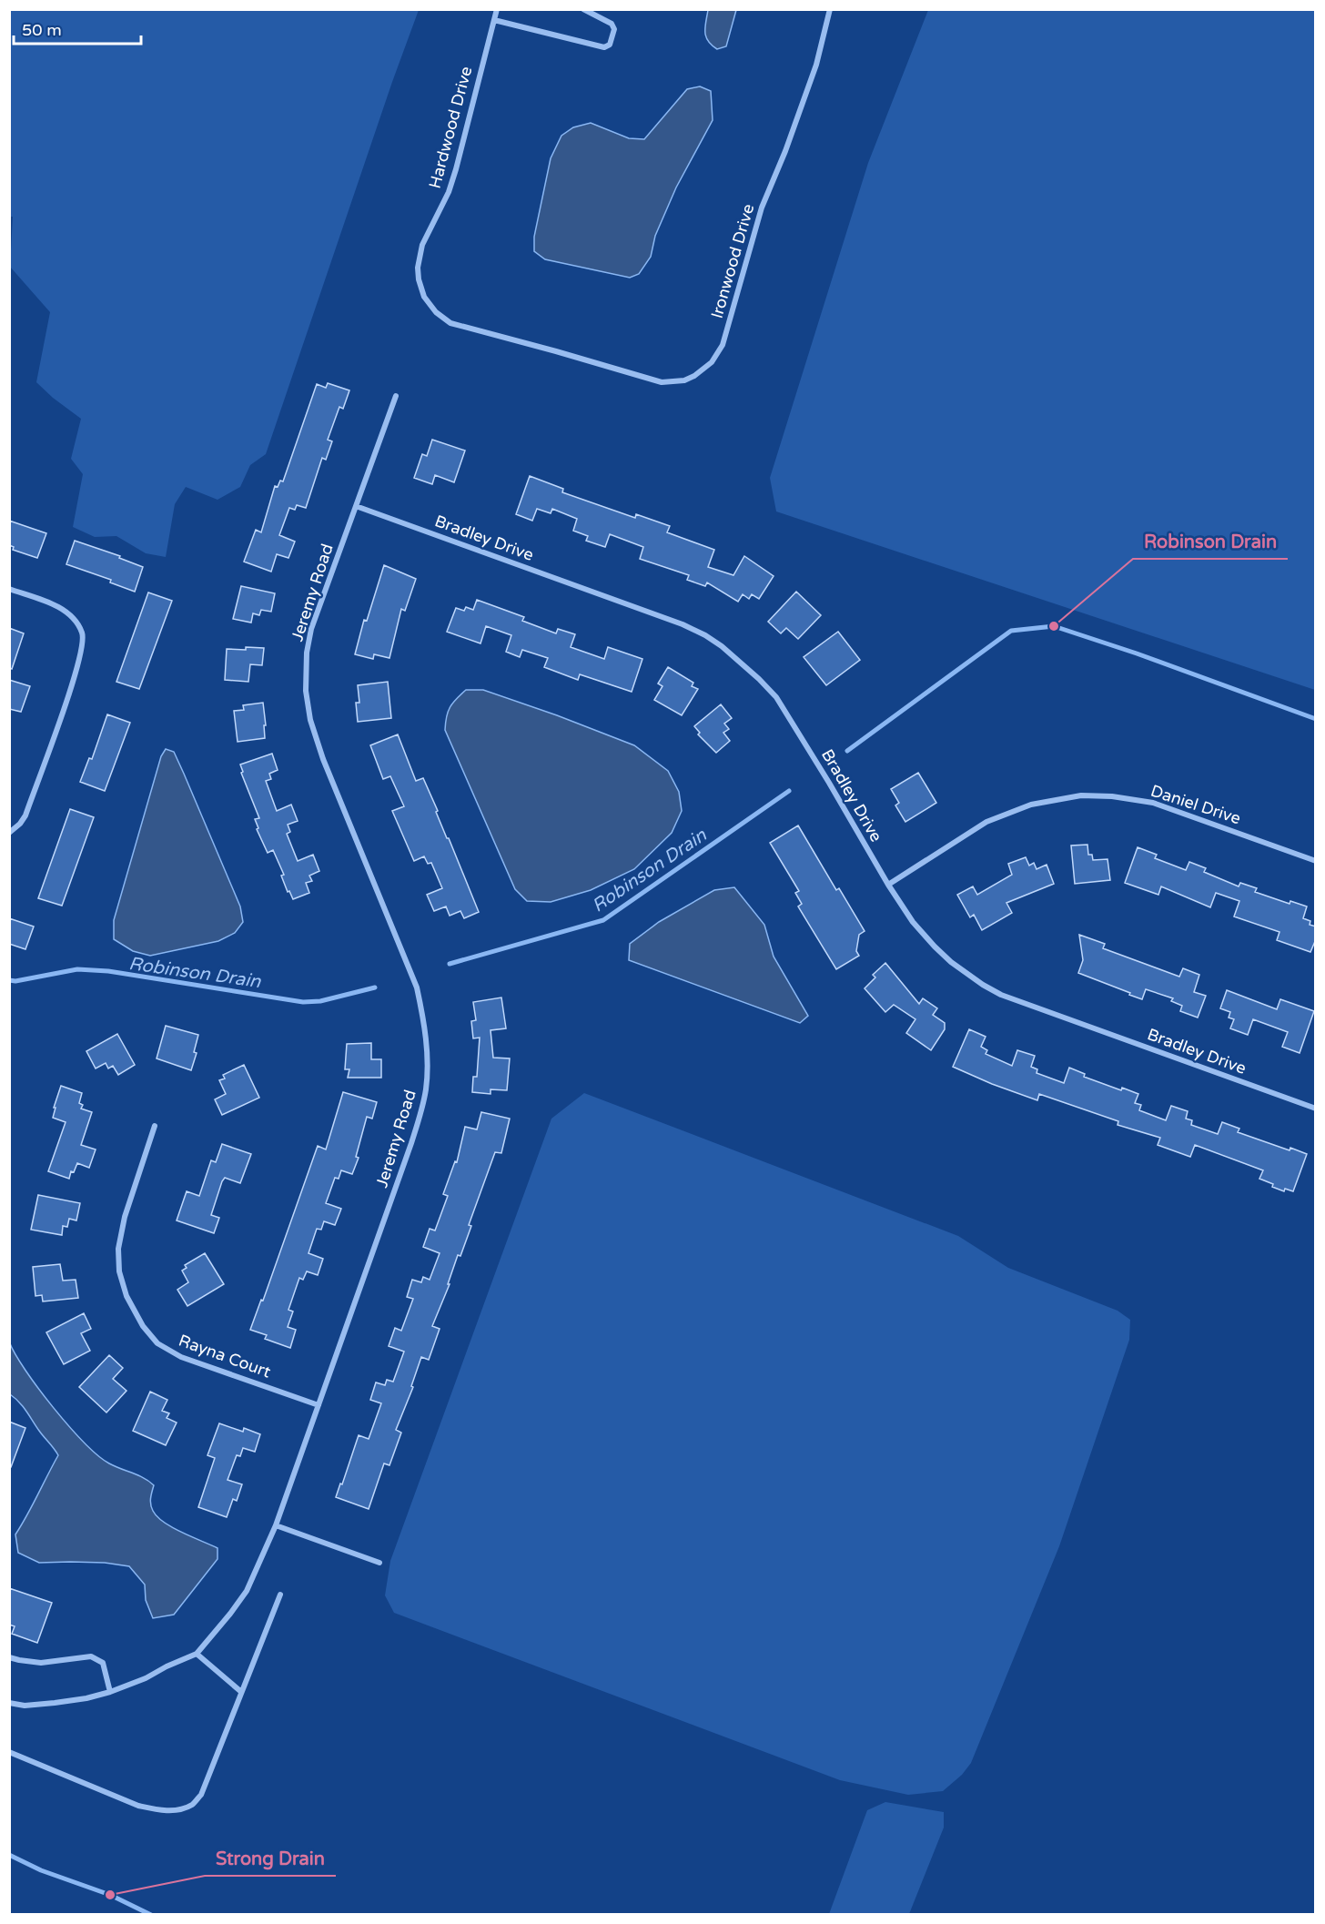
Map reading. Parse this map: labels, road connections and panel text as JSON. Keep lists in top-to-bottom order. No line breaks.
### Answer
{"streets":{"street":["Hardwood Drive","Ironwood Drive","Bradley Drive","Jeremy Road","Daniel Drive","Rayna Court"]},"crossings":[["Hardwood Drive","Ironwood Drive"],["Bradley Drive","Jeremy Road"],["Bradley Drive","Daniel Drive"],["Jeremy Road","Rayna Court"]],"water":["Robinson Drain"],"places":["Robinson Drain","Strong Drain"],"scale_bar":"50 m"}
